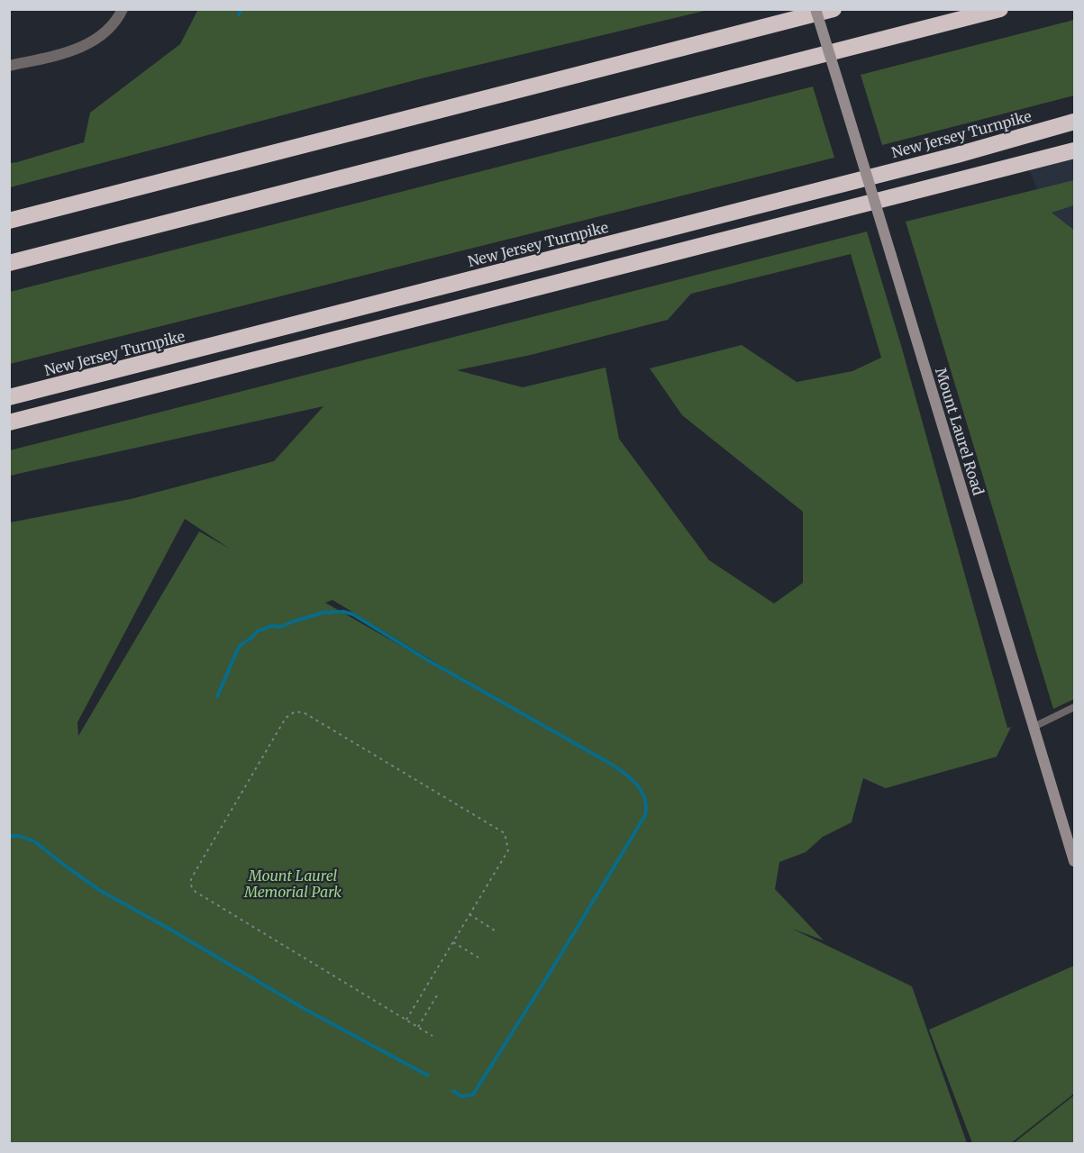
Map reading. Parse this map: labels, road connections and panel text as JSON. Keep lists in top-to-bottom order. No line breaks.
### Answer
{"streets":{"highway":["New Jersey Turnpike"],"main road":["Mount Laurel Road"]},"parks":["Mount Laurel Memorial Park"]}
